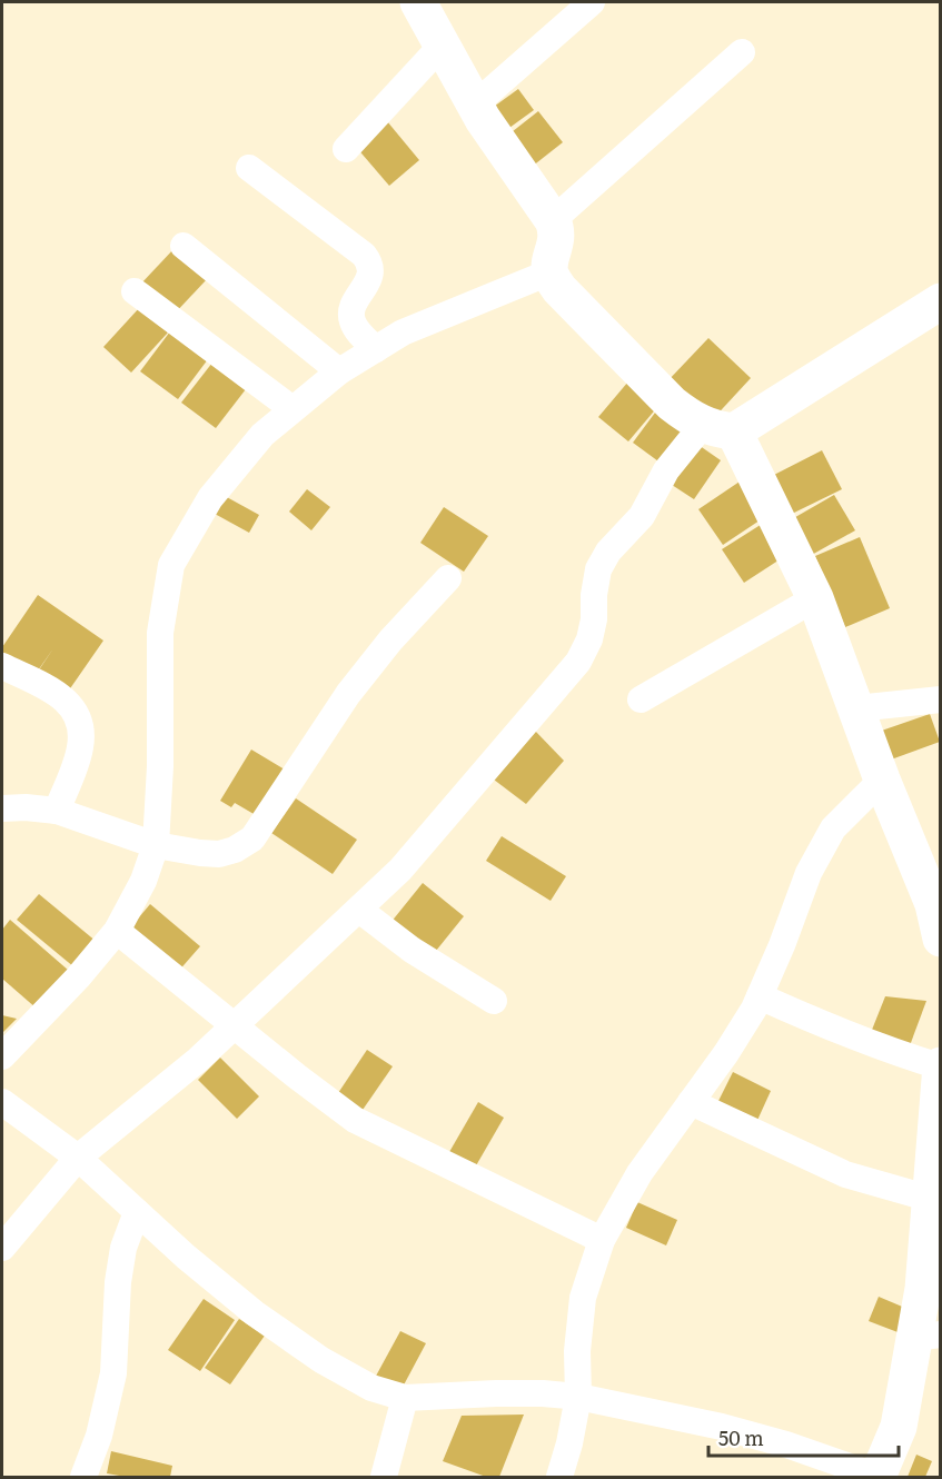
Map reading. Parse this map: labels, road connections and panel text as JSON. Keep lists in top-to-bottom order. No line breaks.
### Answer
{"scale_bar":"50 m"}
